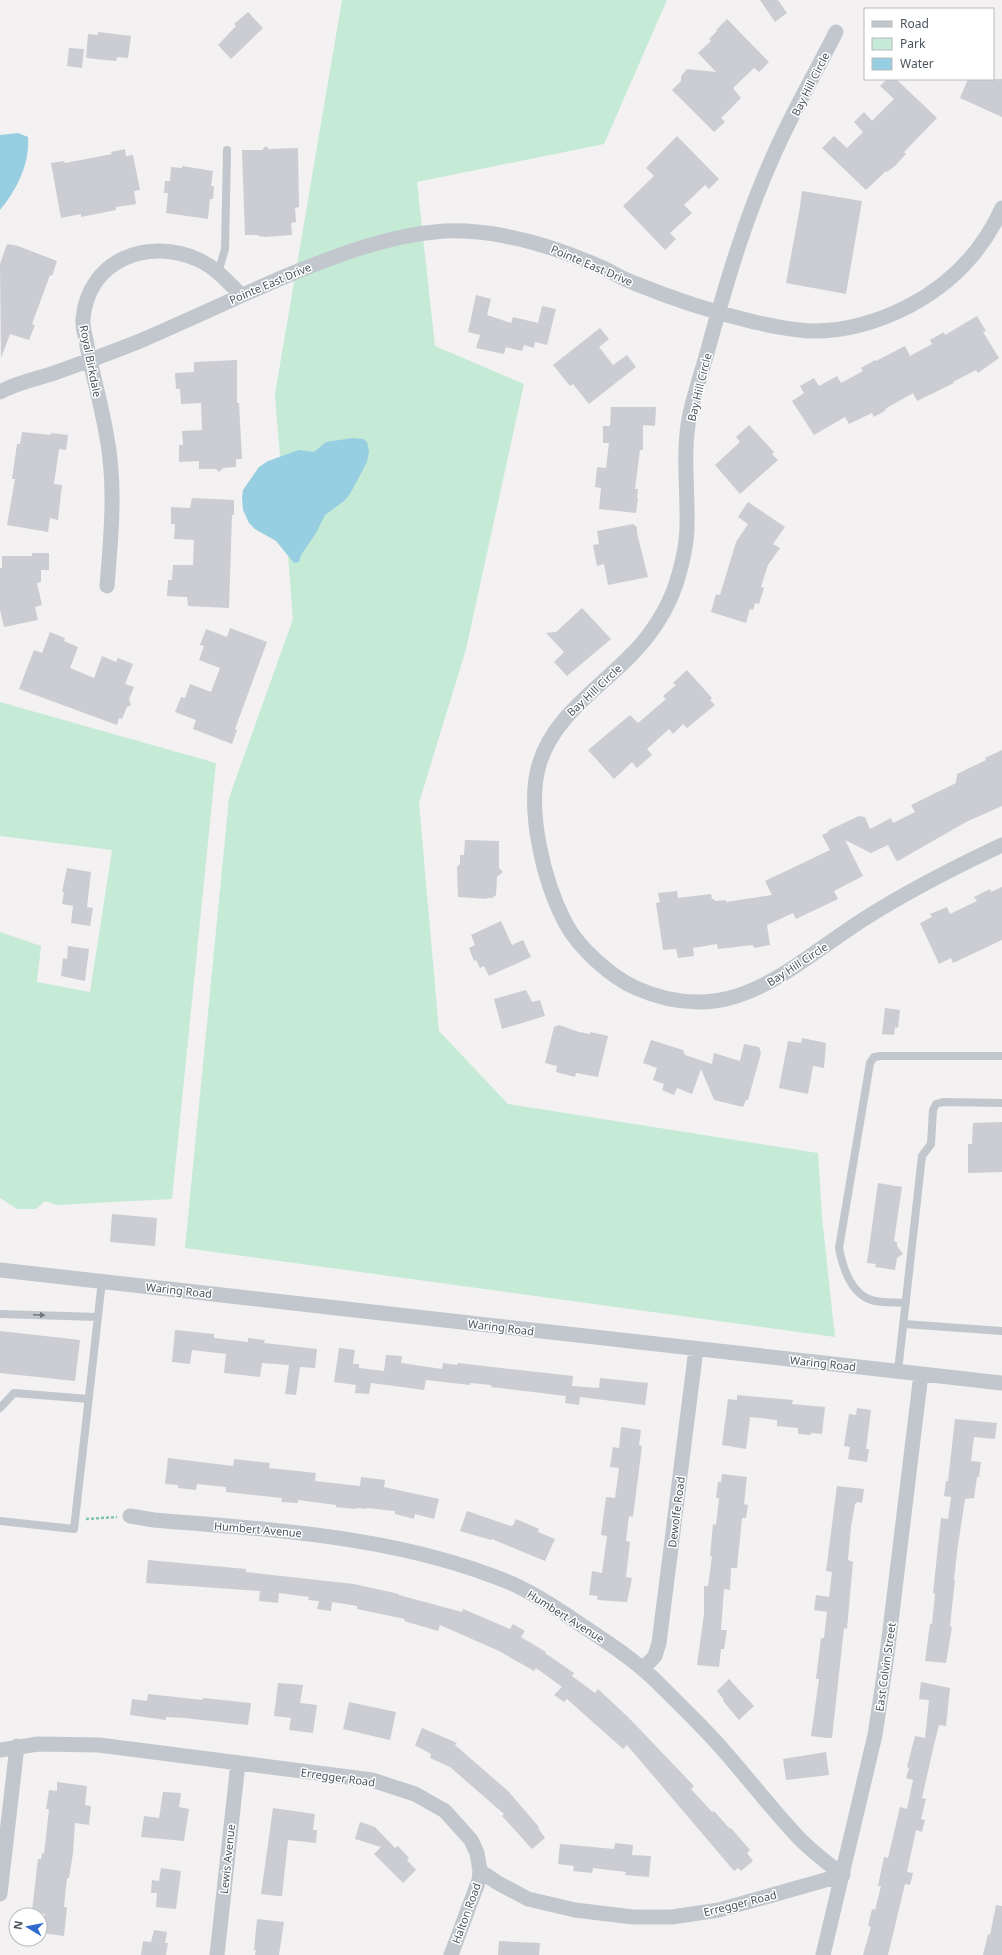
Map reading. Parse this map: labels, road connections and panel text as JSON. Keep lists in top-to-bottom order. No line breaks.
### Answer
{"streets":{"street":["Bay Hill Circle","Pointe East Drive","Royal Birkdale","Waring Road","Dewolfe Road","Humbert Avenue","East Colvin Street","Erregger Road","Lewis Avenue","Halton Road"]},"crossings":[["Bay Hill Circle","Pointe East Drive"],["Pointe East Drive","Royal Birkdale"],["Waring Road","Dewolfe Road"],["Waring Road","East Colvin Street"],["Dewolfe Road","Humbert Avenue"],["Humbert Avenue","East Colvin Street"],["Humbert Avenue","Erregger Road"],["East Colvin Street","Erregger Road"],["Erregger Road","Lewis Avenue"],["Erregger Road","Halton Road"]],"legend":["Road","Park","Water"],"north":"left"}
